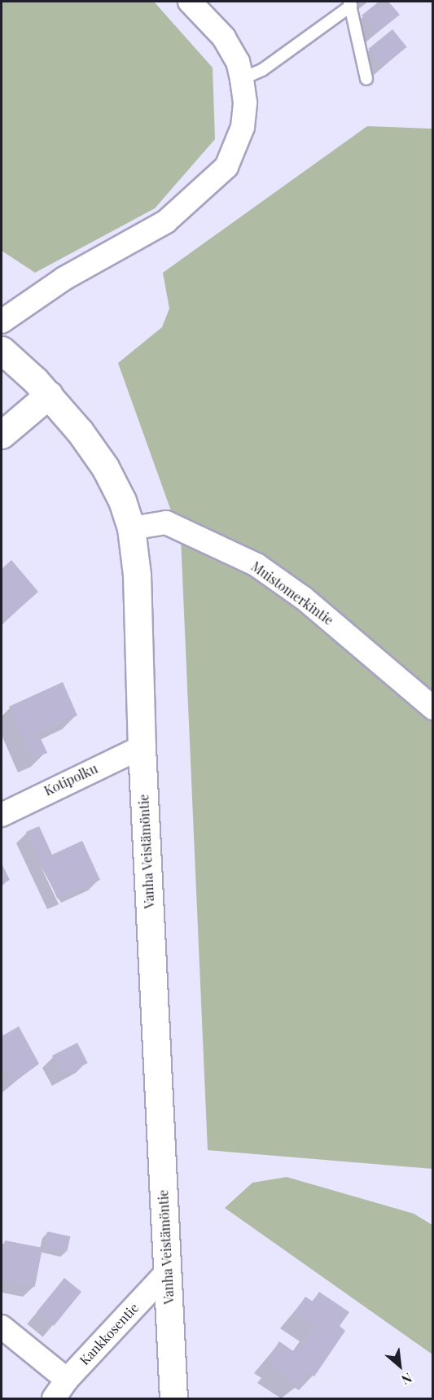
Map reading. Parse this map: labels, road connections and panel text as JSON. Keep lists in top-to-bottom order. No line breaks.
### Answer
{"streets":{"street":["Muistomerkintie","Kotipolku","Vanha Veistämöntie","Kankkosentie"]},"crossings":[["Muistomerkintie","Vanha Veistämöntie"],["Kotipolku","Vanha Veistämöntie"],["Vanha Veistämöntie","Kankkosentie"]],"north":"bottom right"}
